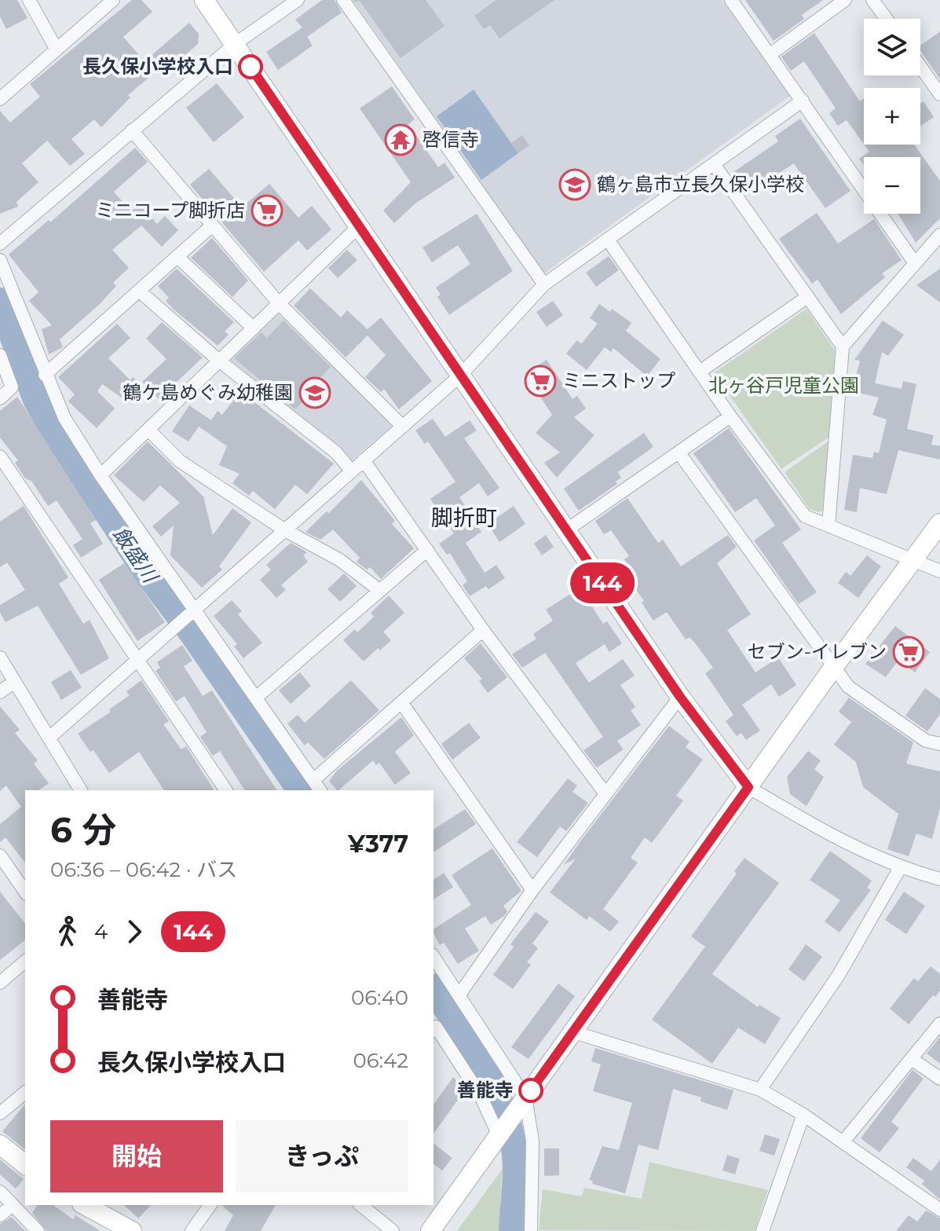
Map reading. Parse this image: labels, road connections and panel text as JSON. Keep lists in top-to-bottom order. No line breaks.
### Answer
{"districts":["脚折町"],"water":["飯盛川"],"parks":["北ヶ谷戸児童公園"],"places":{"other":["長久保小学校入口","善能寺"],"temple":["啓信寺"],"school or university":["鶴ヶ島市立長久保小学校","鶴ケ島めぐみ幼稚園"],"supermarket":["ミニコープ脚折店","ミニストップ","セブン-イレブン"]},"lines":["bus line 144"],"page":{"on_map":"144","map_buttons":["+","−"],"heading":["6 分","06:36 – 06:42 · バス","¥377"],"legs":["4","144"],"list":[{"name":"善能寺","value":"06:40"},{"name":"長久保小学校入口","value":"06:42"}],"buttons":["開始","きっぷ"]}}
